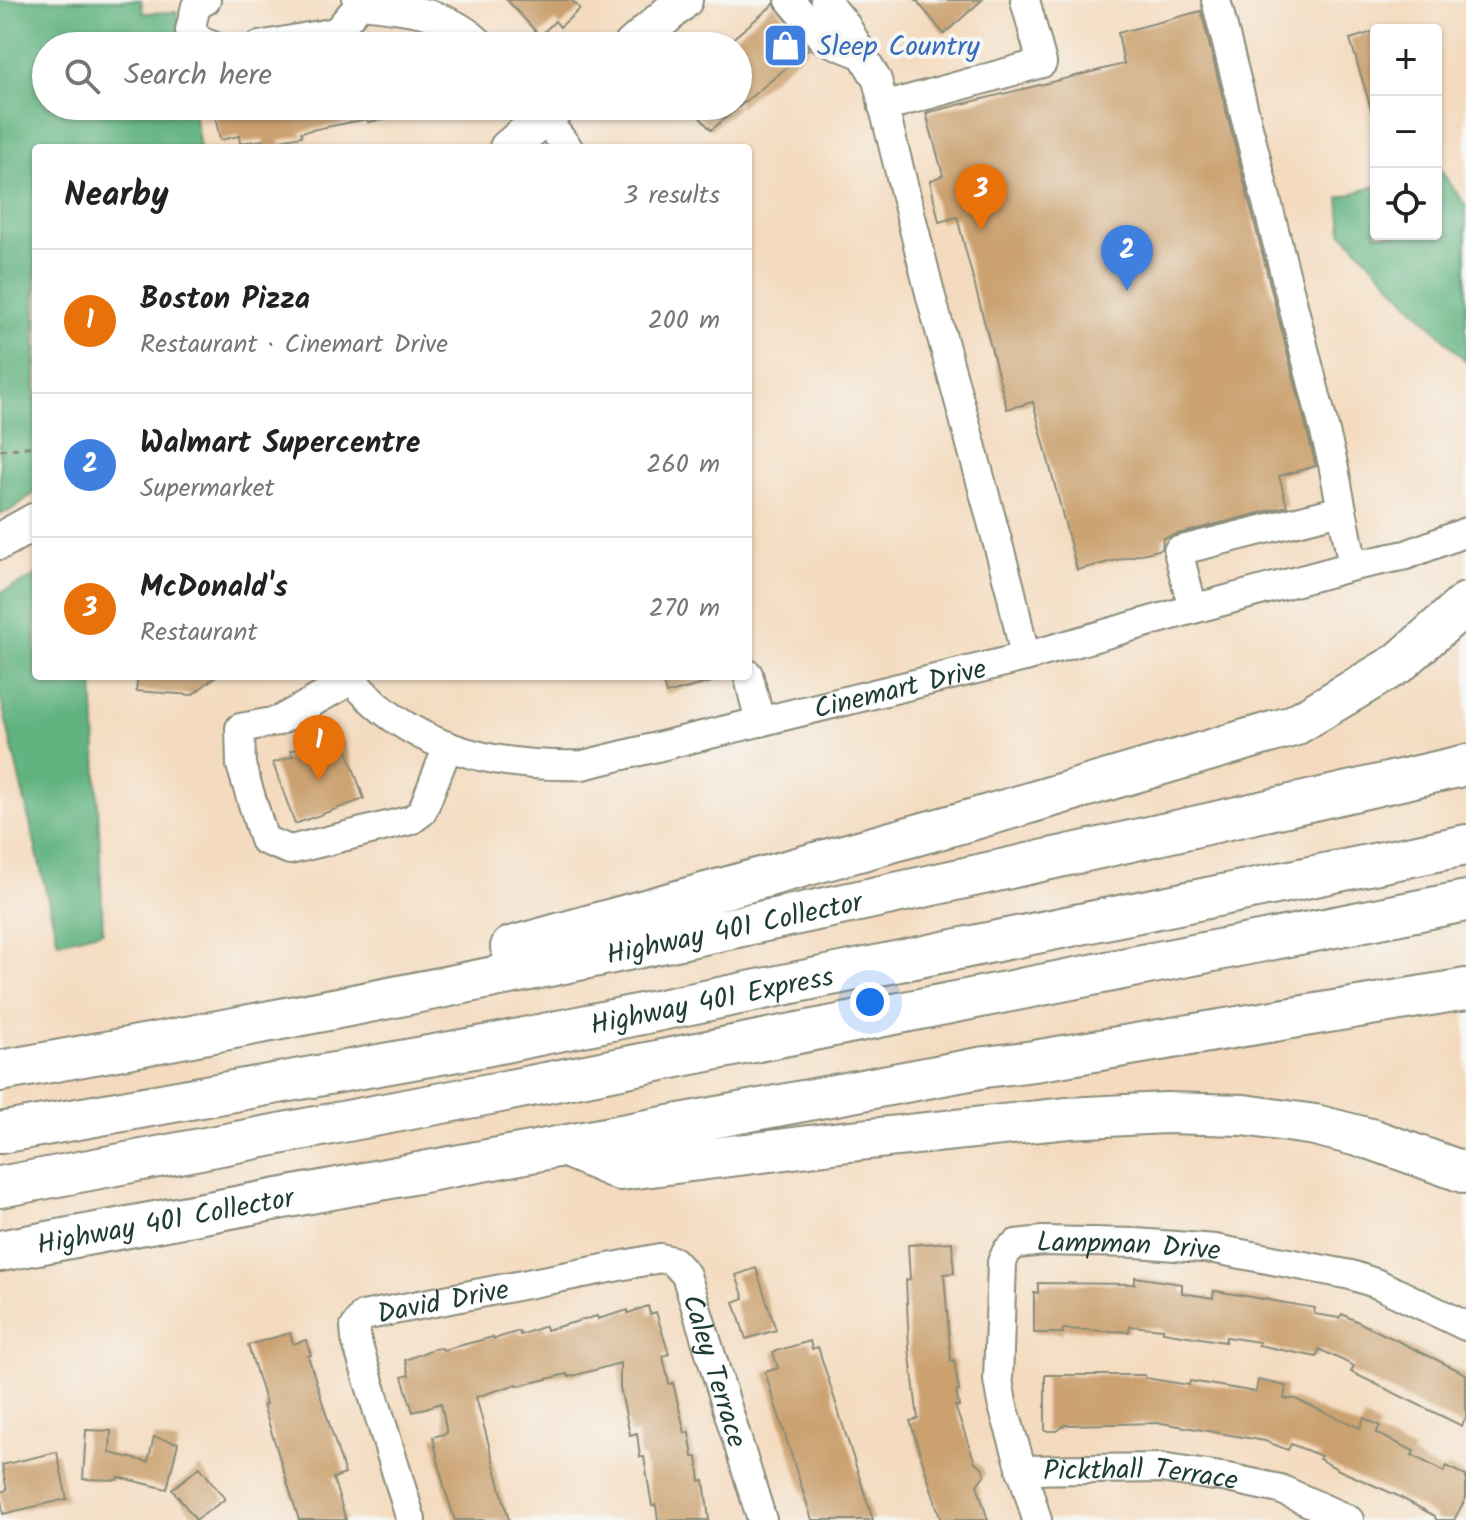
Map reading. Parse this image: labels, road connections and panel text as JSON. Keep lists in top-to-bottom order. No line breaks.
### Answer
{"streets":{"highway":["Highway 401 Collector","Highway 401 Express"],"street":["Cinemart Drive","Lampman Drive","David Drive","Caley Terrace","Pickthall Terrace"]},"crossings":[["Lampman Drive","Pickthall Terrace"],["David Drive","Caley Terrace"]],"places":{"shop":["Sleep Country"]},"page":{"map_buttons":["+","−"],"search":"Search here","heading":["Nearby","3 results"],"pins":["3","2","1"],"list":[{"mark":"1","name":"Boston Pizza","note":"Restaurant · Cinemart Drive","value":"200 m"},{"mark":"2","name":"Walmart Supercentre","note":"Supermarket","value":"260 m"},{"mark":"3","name":"McDonald's","note":"Restaurant","value":"270 m"}]}}
